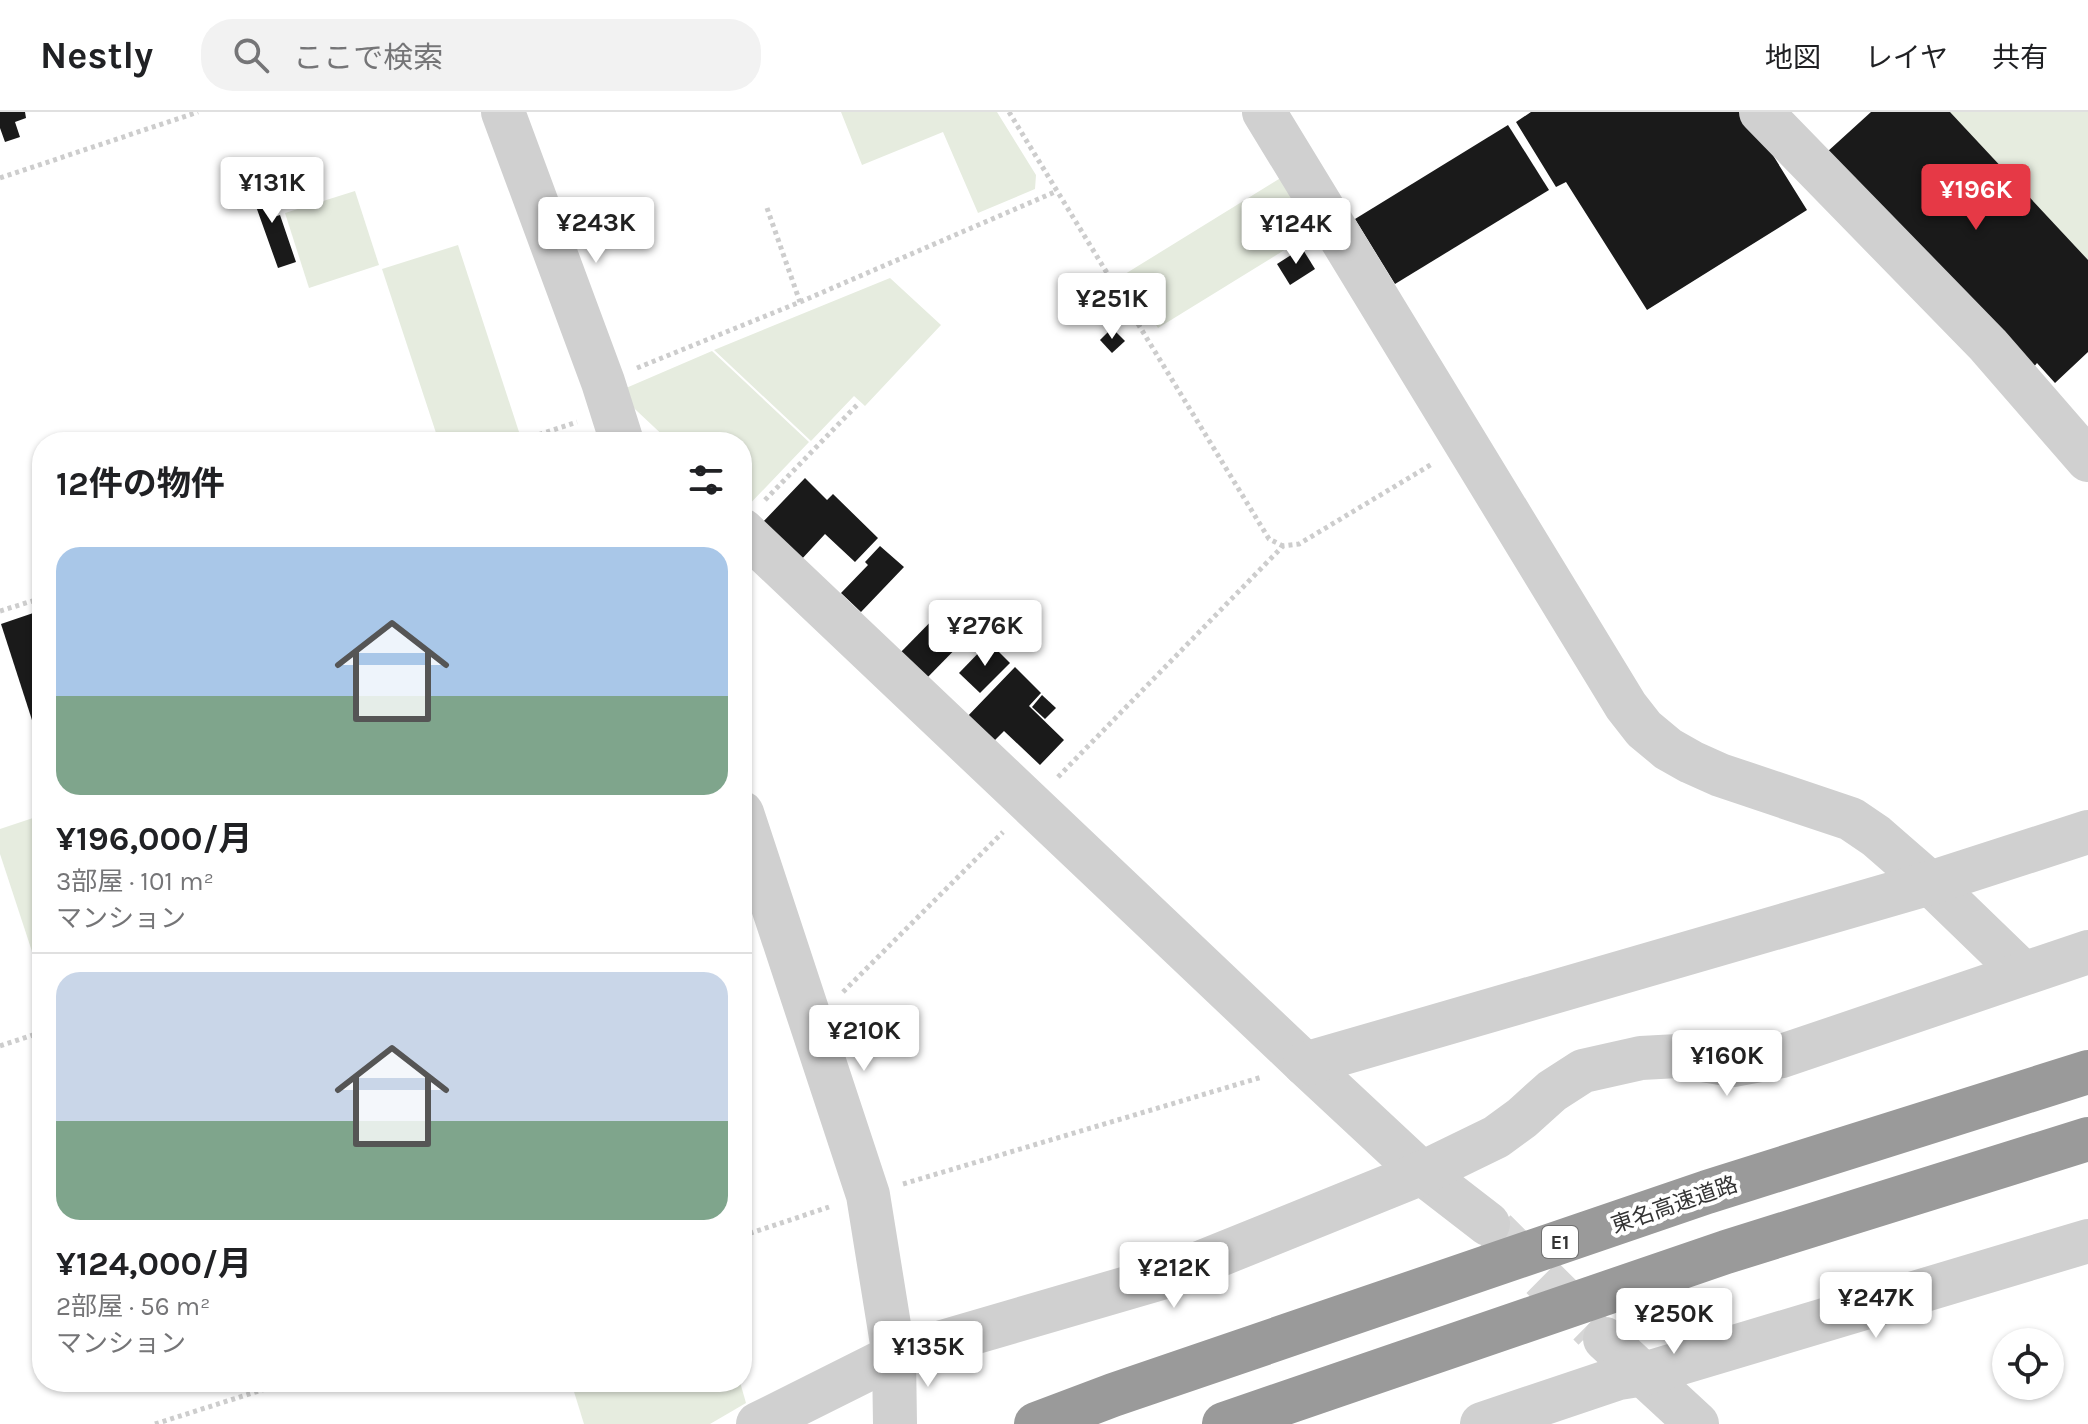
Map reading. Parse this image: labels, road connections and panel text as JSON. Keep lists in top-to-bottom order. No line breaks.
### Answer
{"streets":{"highway":["東名高速道路","E1"]},"page":{"header":"Nestly","search":"ここで検索","nav":["地図","レイヤ","共有"],"price":["¥131K","¥196K","¥243K","¥124K","¥251K","¥276K","¥210K","¥160K","¥212K","¥247K","¥250K","¥135K"],"heading":"12件の物件","list":[{"name":"¥196,000/月","note":"3部屋 · 101 m² · マンション"},{"name":"¥124,000/月","note":"2部屋 · 56 m² · マンション"}]}}
